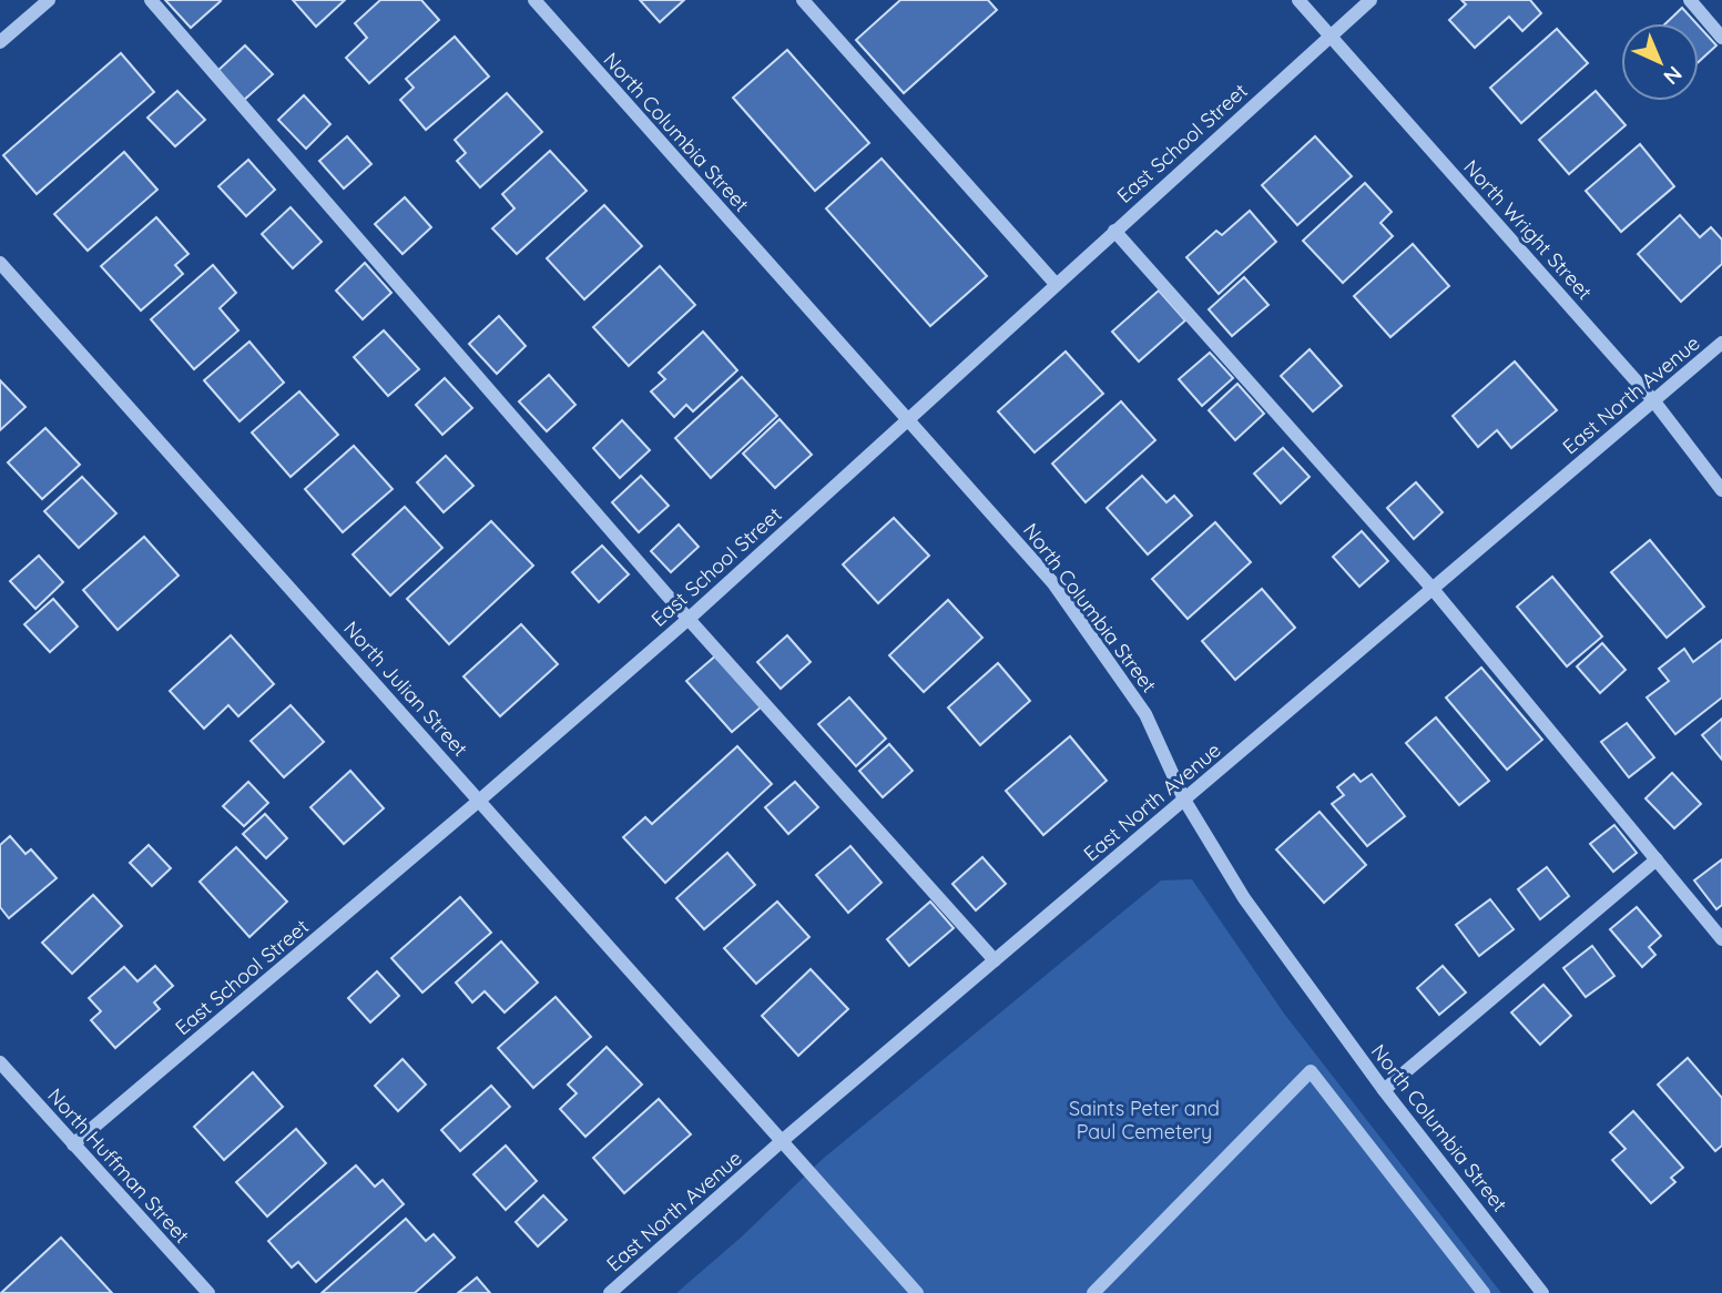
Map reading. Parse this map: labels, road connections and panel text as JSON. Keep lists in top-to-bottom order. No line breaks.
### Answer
{"streets":{"street":["North Columbia Street","East School Street","North Wright Street","East North Avenue","North Julian Street","North Huffman Street"]},"crossings":[["North Columbia Street","East School Street"],["North Columbia Street","East North Avenue"],["East School Street","North Wright Street"],["East School Street","North Julian Street"],["East School Street","North Huffman Street"],["North Wright Street","East North Avenue"],["East North Avenue","North Julian Street"]],"parks":["Saints Peter and Paul Cemetery"],"north":"bottom right"}
